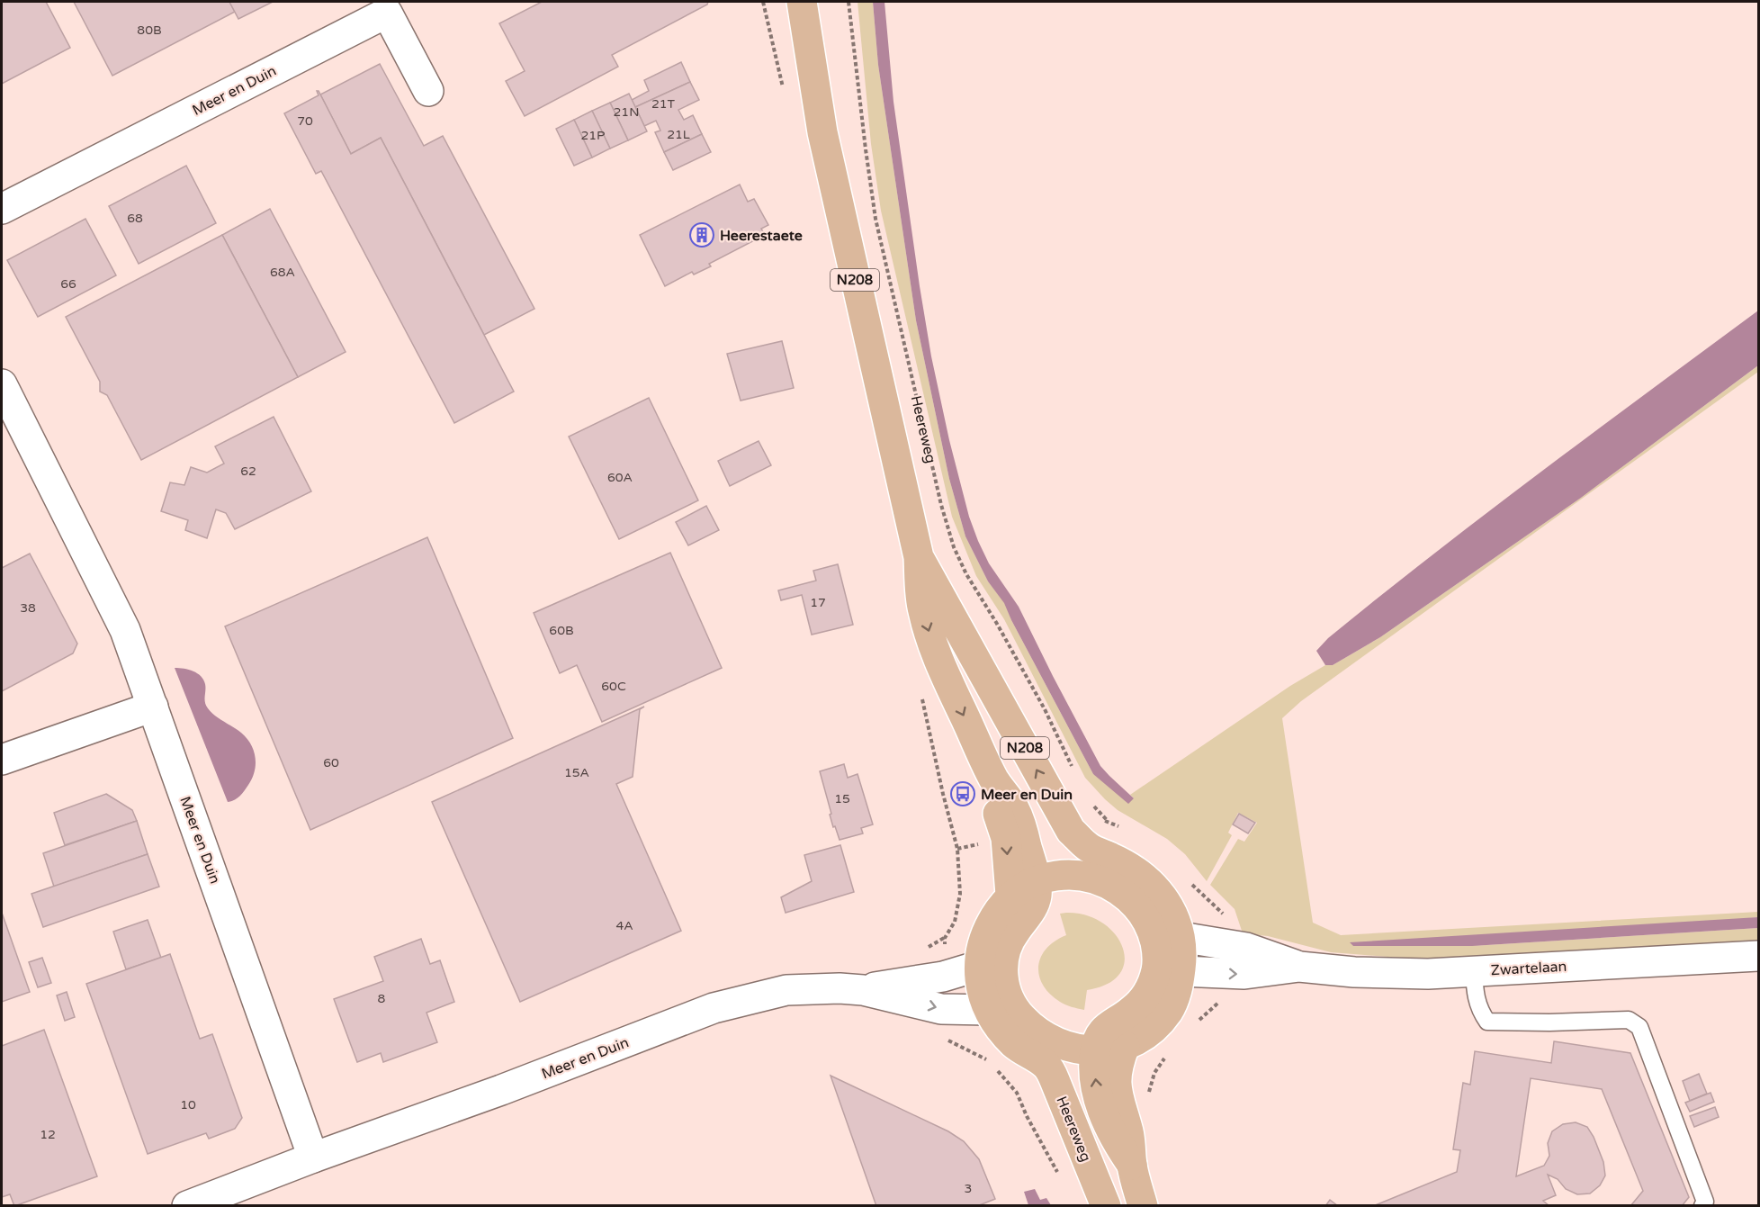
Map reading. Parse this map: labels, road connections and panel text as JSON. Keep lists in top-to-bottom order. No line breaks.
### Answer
{"streets":{"main road":["N208","Heereweg"],"street":["Meer en Duin","Zwartelaan"]},"crossings":[["Meer en Duin","N208"],["Meer en Duin","Heereweg"],["Meer en Duin","Zwartelaan"],["N208","Heereweg"],["N208","Zwartelaan"],["Heereweg","Zwartelaan"]],"places":{"building":["Heerestaete"],"bus stop":["Meer en Duin"]},"house_numbers":["80B","21T","21N","70","21L","21P","68","68A","66","62","60A","17","38","60B","60C","60","15A","15","4A","8","10","12","3"]}
